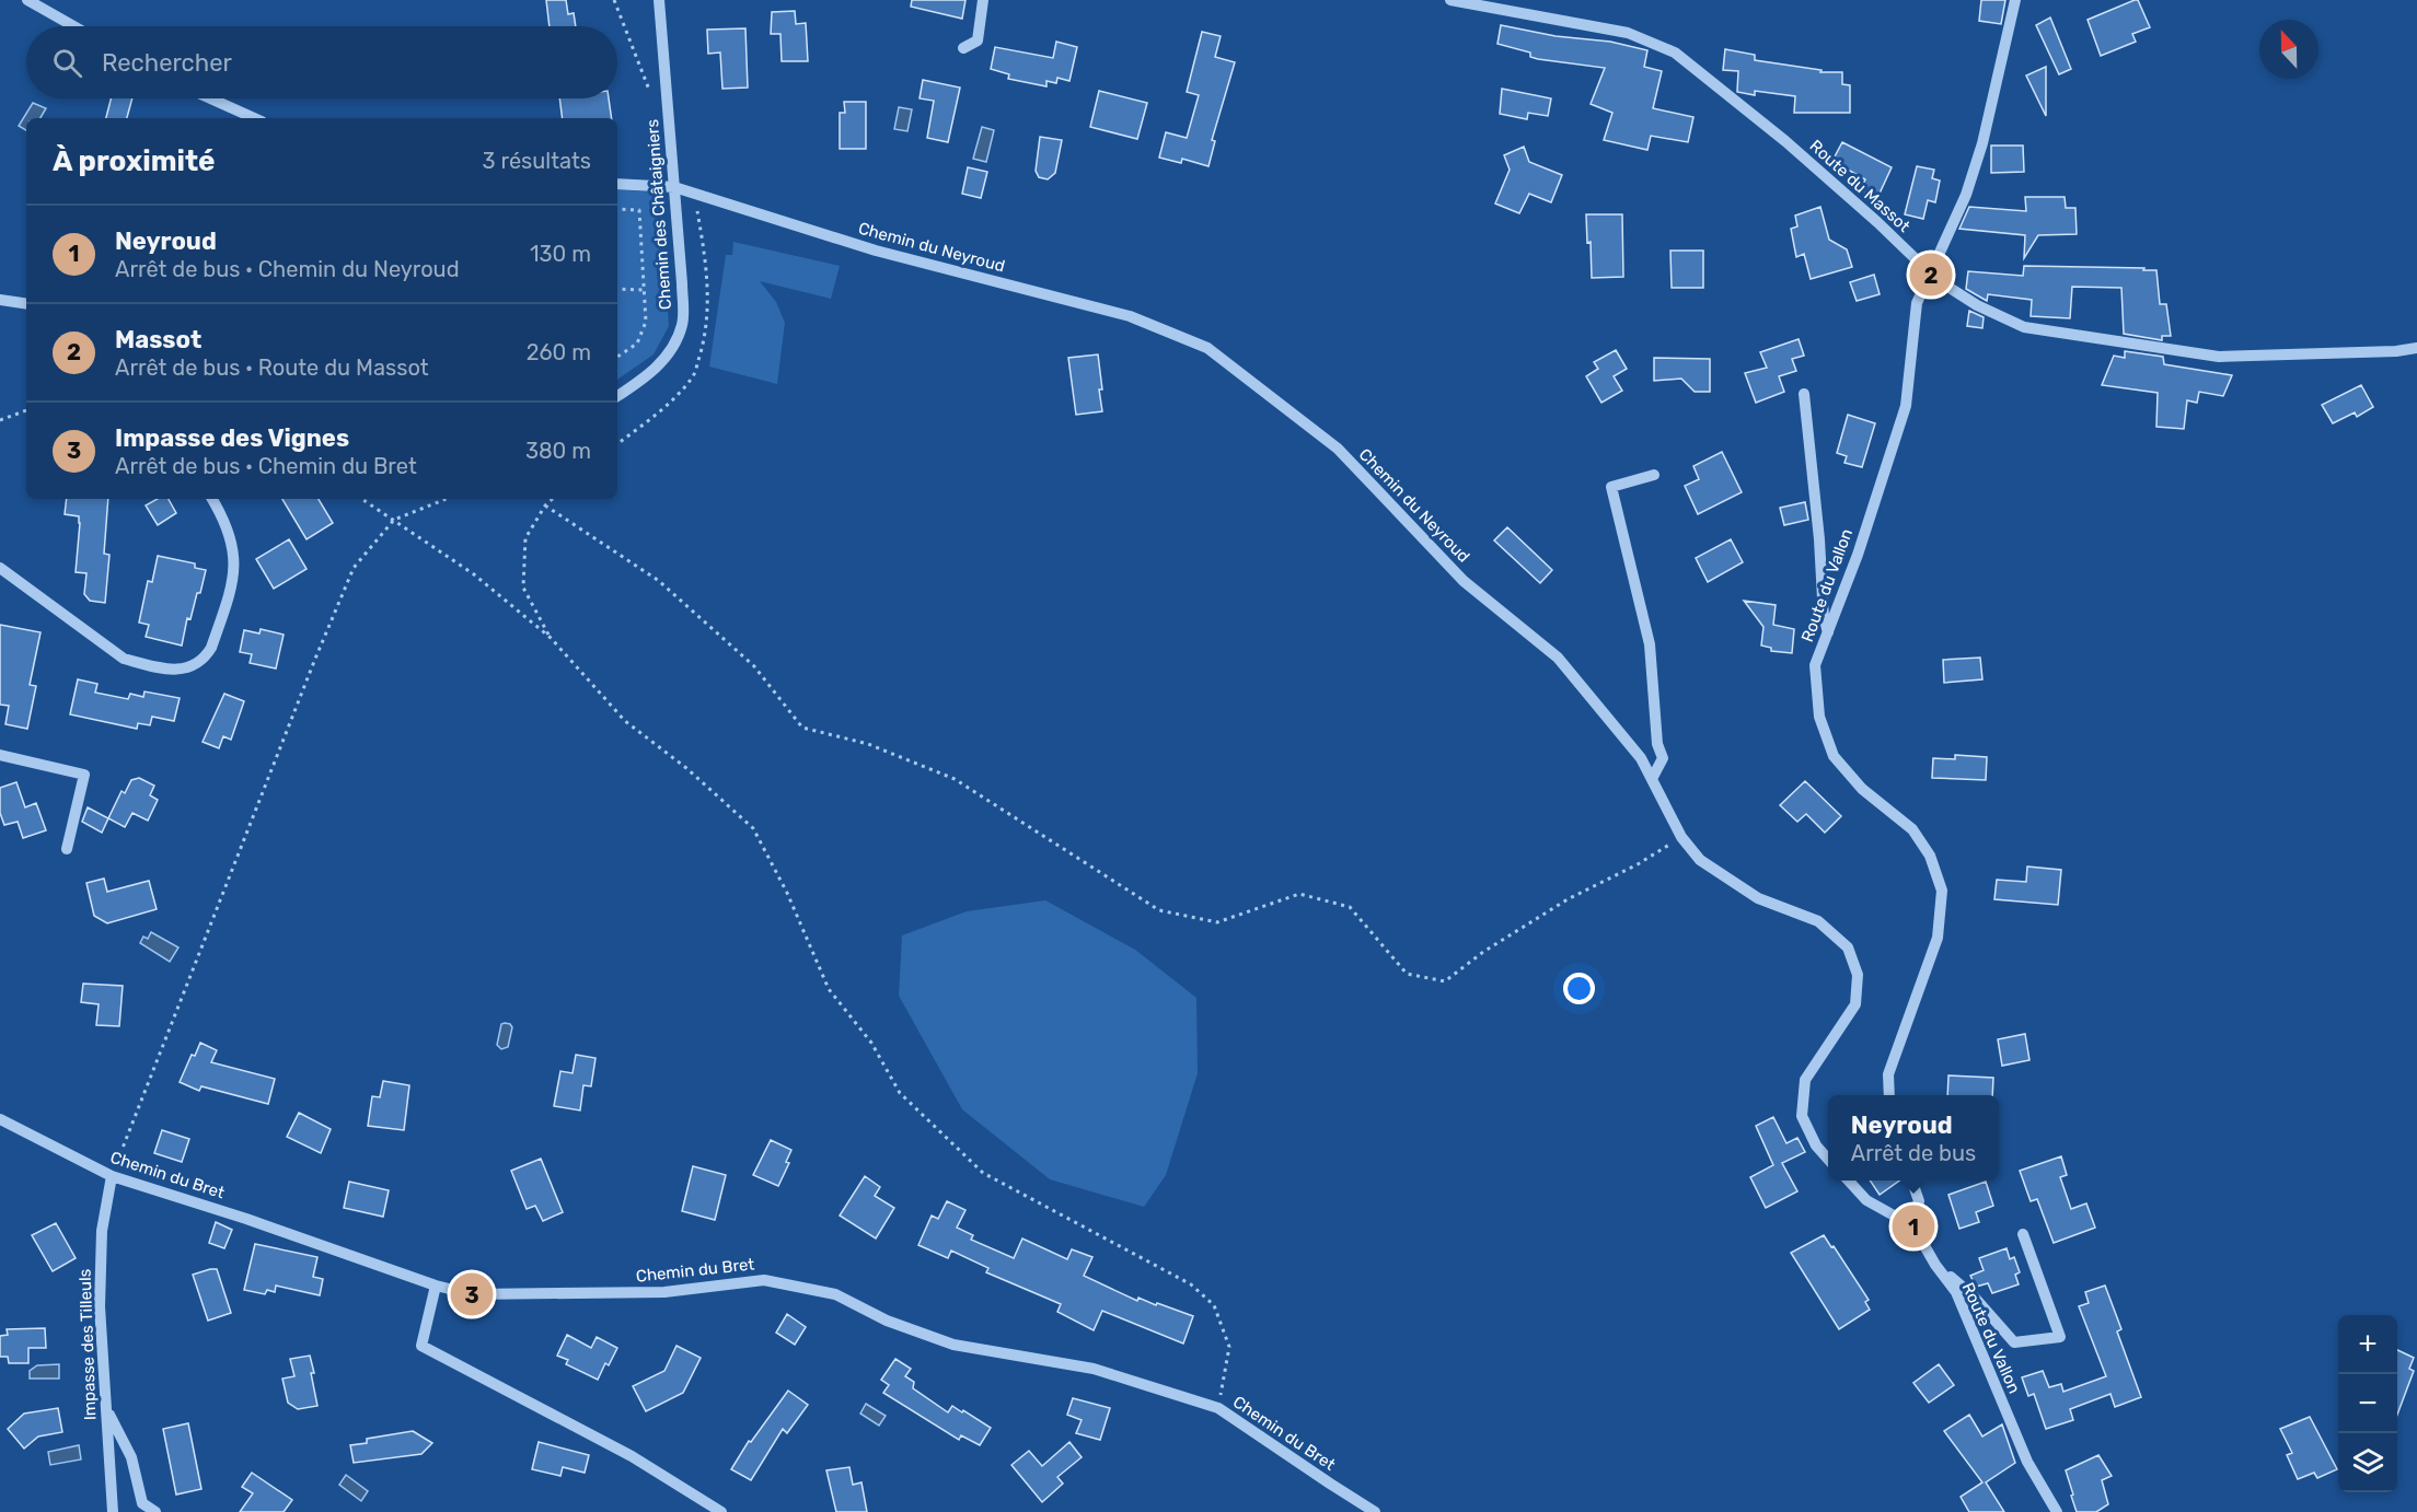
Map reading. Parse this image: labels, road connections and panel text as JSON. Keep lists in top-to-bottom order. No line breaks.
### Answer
{"streets":{"street":["Route du Massot","Chemin des Châtaigniers","Chemin du Neyroud","Route du Vallon","Chemin du Bret","Impasse des Tilleuls"]},"crossings":[["Route du Massot","Route du Vallon"],["Chemin des Châtaigniers","Chemin du Neyroud"],["Chemin du Bret","Impasse des Tilleuls"]],"north":"top","page":{"search":"Rechercher","heading":["À proximité","3 résultats"],"list":[{"mark":"1","name":"Neyroud","note":"Arrêt de bus · Chemin du Neyroud","value":"130 m"},{"mark":"2","name":"Massot","note":"Arrêt de bus · Route du Massot","value":"260 m"},{"mark":"3","name":"Impasse des Vignes","note":"Arrêt de bus · Chemin du Bret","value":"380 m"}],"pins":["2","1","3"],"popup":["Neyroud","Arrêt de bus"],"map_buttons":["+","−"]}}
